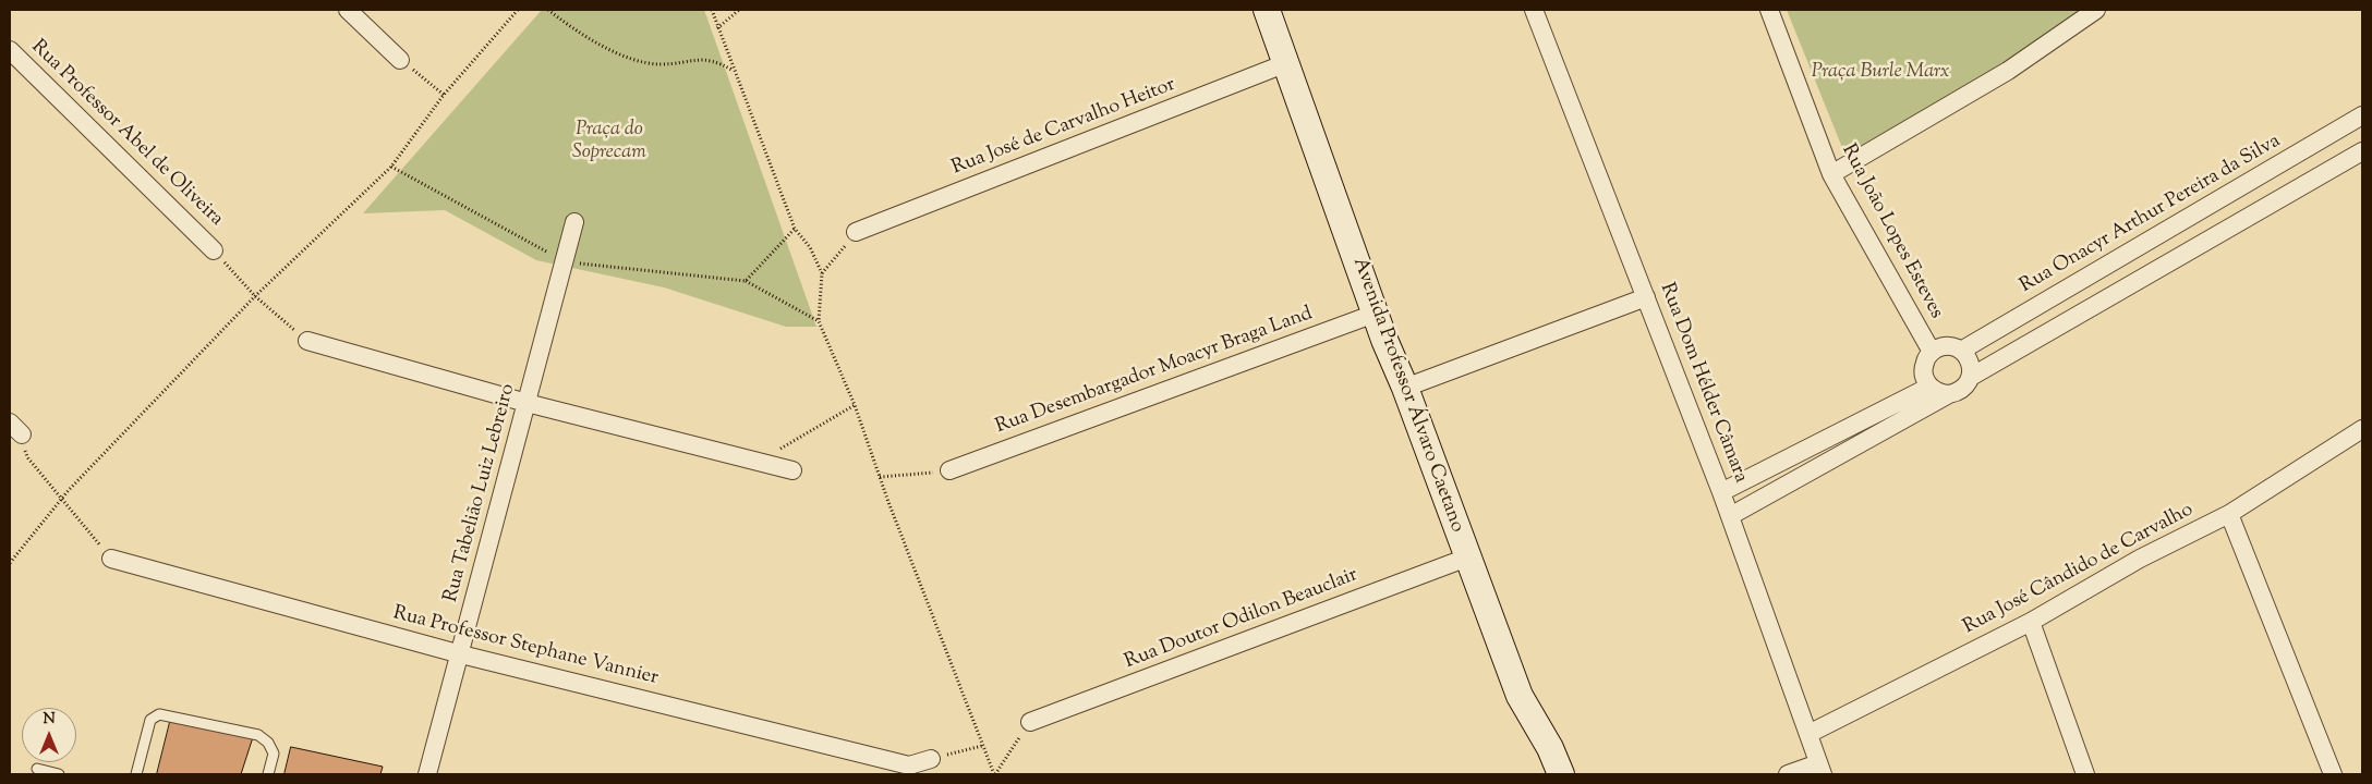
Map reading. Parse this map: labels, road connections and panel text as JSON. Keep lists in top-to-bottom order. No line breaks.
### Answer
{"streets":{"street":["Rua José de Carvalho Heitor","Rua Professor Abel de Oliveira","Rua Onacyr Arthur Pereira da Silva","Rua João Lopes Esteves","Rua Desembargador Moacyr Braga Land","Rua Dom Hélder Câmara","Avenida Professor Álvaro Caetano","Rua Tabelião Luiz Lebreiro","Rua José Cândido de Carvalho","Rua Doutor Odilon Beauclair","Rua Professor Stephane Vannier"]},"crossings":[["Rua José de Carvalho Heitor","Avenida Professor Álvaro Caetano"],["Rua Onacyr Arthur Pereira da Silva","Rua João Lopes Esteves"],["Rua Desembargador Moacyr Braga Land","Avenida Professor Álvaro Caetano"],["Rua Dom Hélder Câmara","Rua José Cândido de Carvalho"],["Avenida Professor Álvaro Caetano","Rua Doutor Odilon Beauclair"],["Rua Tabelião Luiz Lebreiro","Rua Professor Stephane Vannier"]],"parks":["Praça Burle Marx","Praça do Soprecam"],"north":"top"}
